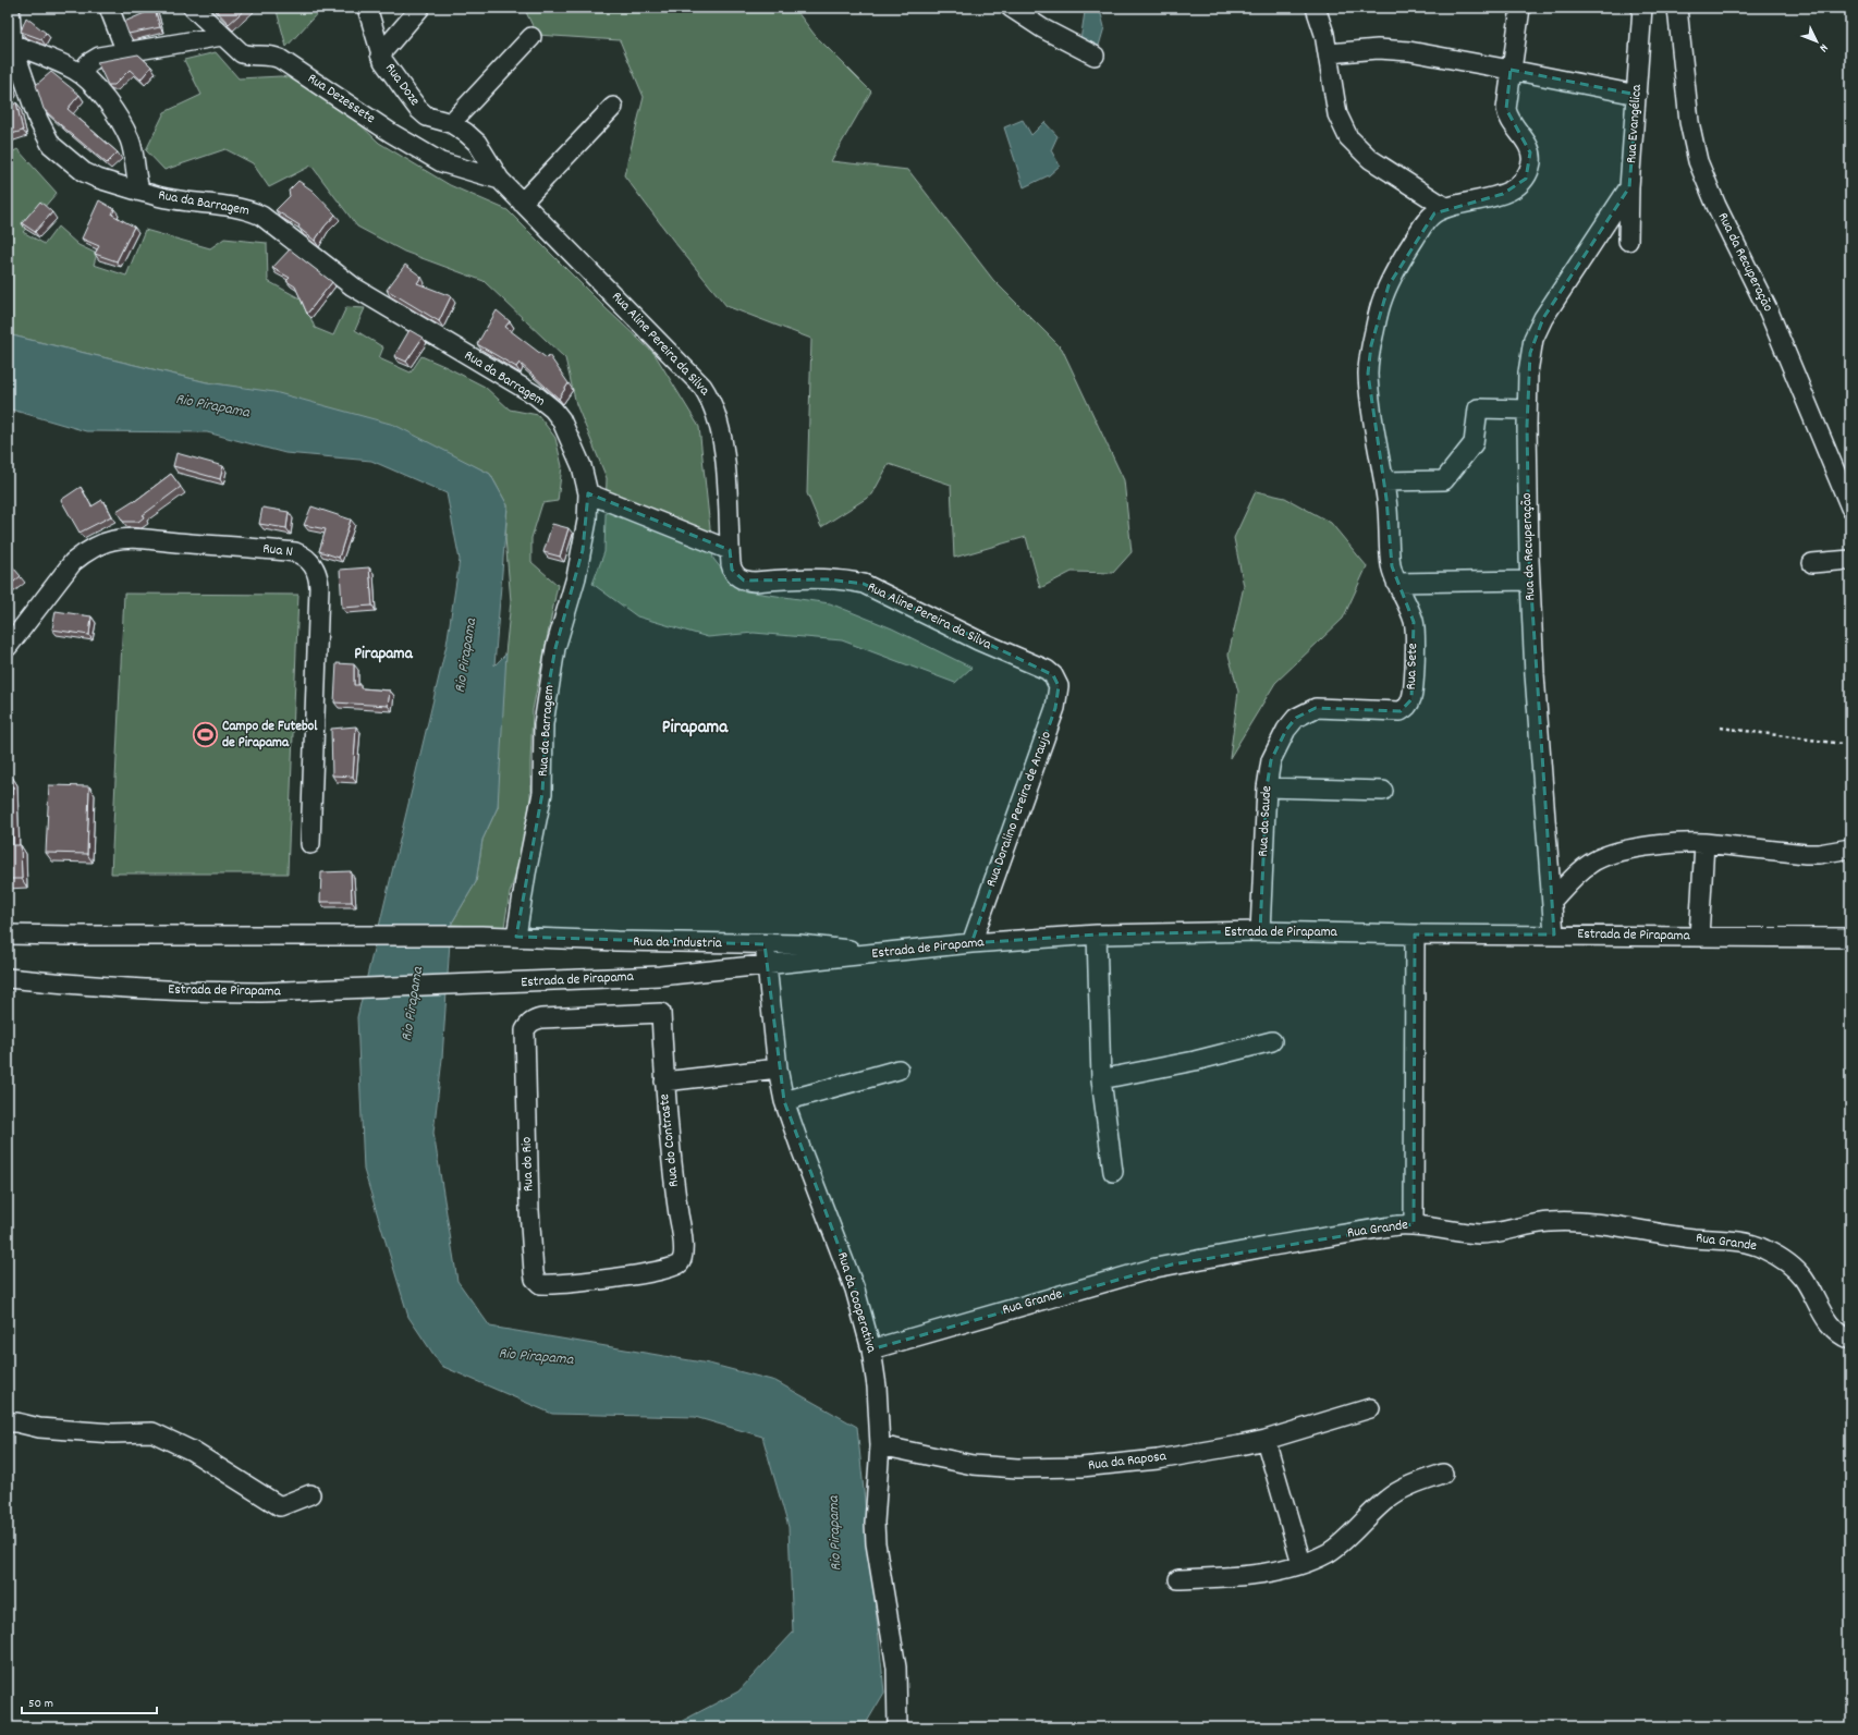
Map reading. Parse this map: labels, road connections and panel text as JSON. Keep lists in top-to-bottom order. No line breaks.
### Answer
{"streets":{"street":["Rua Doze","Rua Dezessete","Rua Evangélica","Rua da Barragem","Rua da Recuperação","Rua Aline Pereira da Silva","Rua N","Rua Sete","Rua Doralino Pereira de Araujo","Rua da Saude","Estrada de Pirapama","Rua da Industria","Rua do Contraste","Rua do Rio","Rua Grande","Rua da Cooperativa","Rua da Raposa"]},"crossings":[["Rua Doze","Rua Dezessete"],["Rua Doze","Rua Aline Pereira da Silva"],["Rua Dezessete","Rua Aline Pereira da Silva"],["Rua Evangélica","Rua da Recuperação"],["Rua da Barragem","Rua da Industria"],["Rua da Recuperação","Estrada de Pirapama"],["Rua Aline Pereira da Silva","Rua Doralino Pereira de Araujo"],["Rua Sete","Rua da Saude"],["Rua Doralino Pereira de Araujo","Estrada de Pirapama"],["Rua da Saude","Estrada de Pirapama"],["Estrada de Pirapama","Rua da Industria"],["Estrada de Pirapama","Rua da Cooperativa"],["Rua da Industria","Rua da Cooperativa"],["Rua do Contraste","Rua do Rio"],["Rua Grande","Rua da Cooperativa"],["Rua da Cooperativa","Rua da Raposa"]],"districts":["Pirapama","Pirapama"],"water":["Rio Pirapama"],"places":{"sports":["Campo de Futebol de Pirapama"]},"scale_bar":"50 m","north":"bottom right"}
